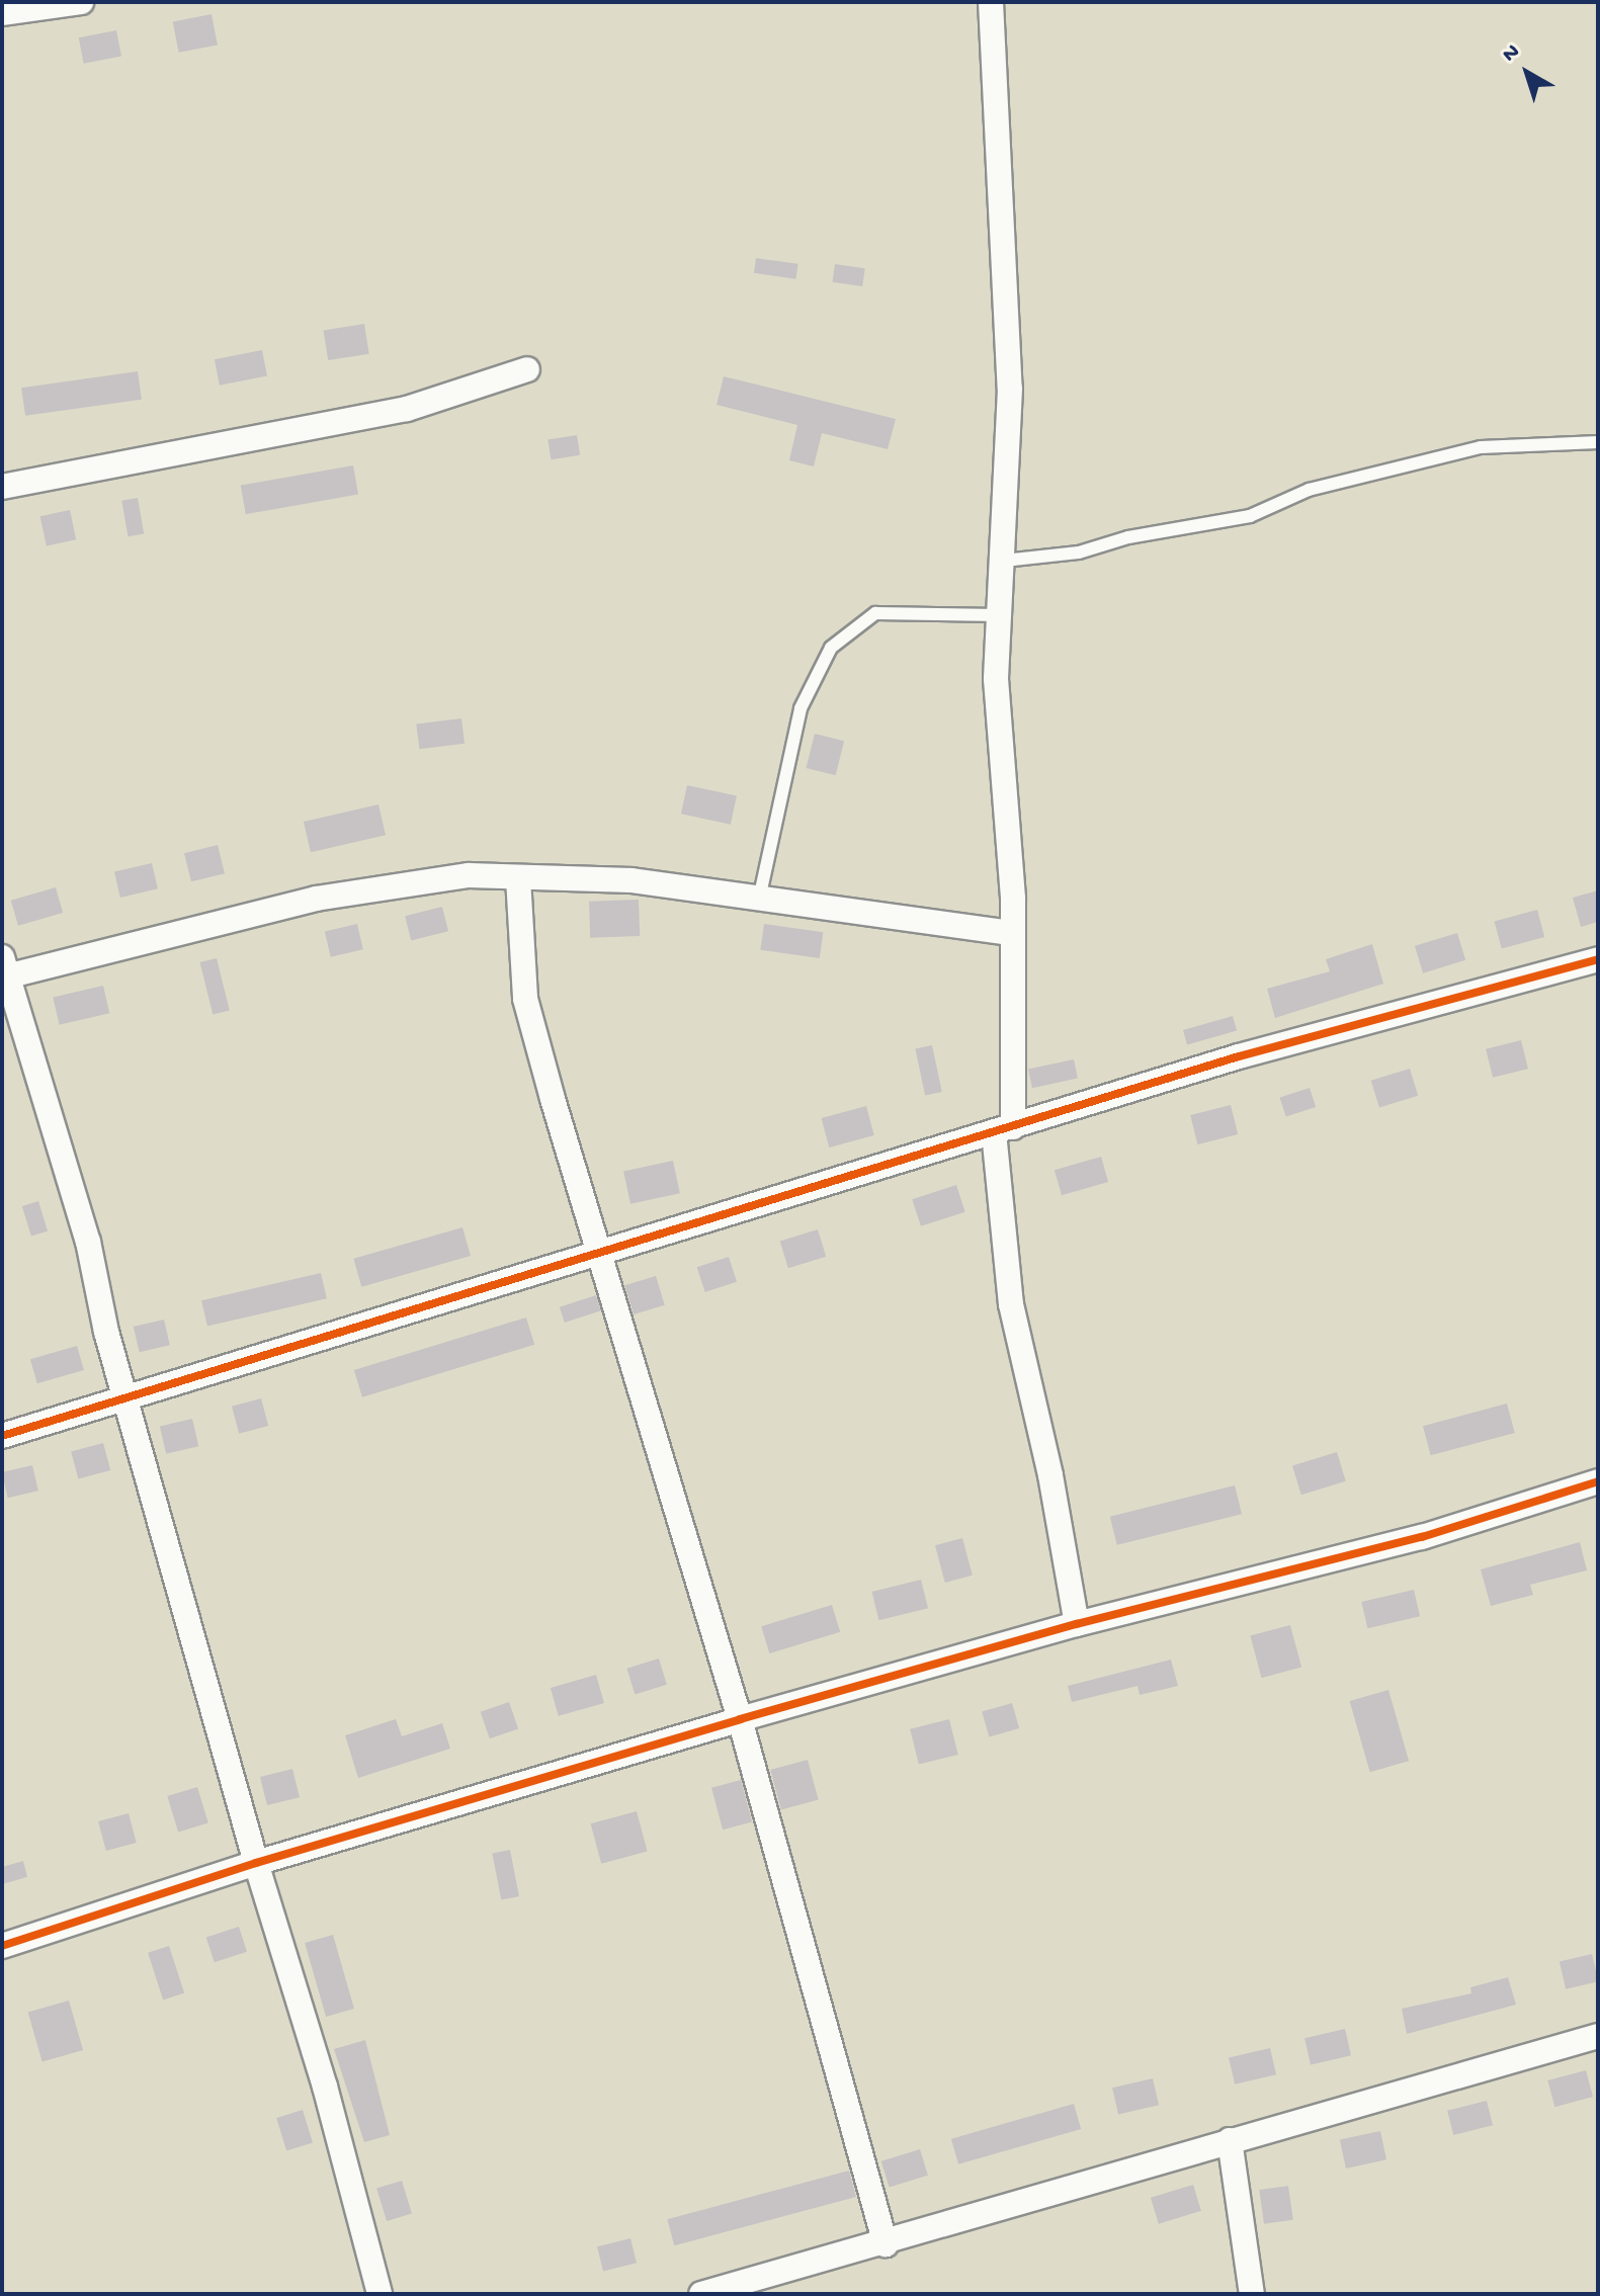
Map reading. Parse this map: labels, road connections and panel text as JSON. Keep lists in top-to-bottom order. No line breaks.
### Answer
{"north":"top left"}
